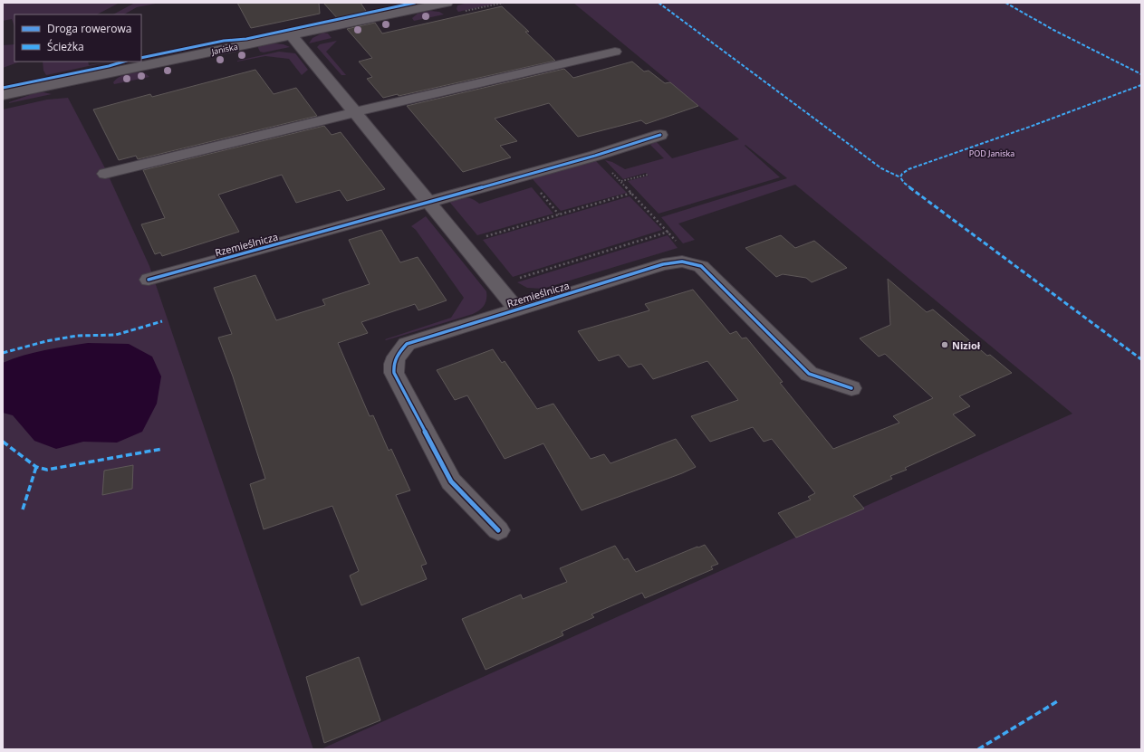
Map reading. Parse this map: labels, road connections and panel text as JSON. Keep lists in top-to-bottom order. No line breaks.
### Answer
{"streets":{"street":["Janiska","Rzemieślnicza"]},"crossings":[["Janiska","Rzemieślnicza"]],"parks":["POD Janiska"],"places":["Nizioł"],"legend":["Droga rowerowa","Ścieżka"]}
